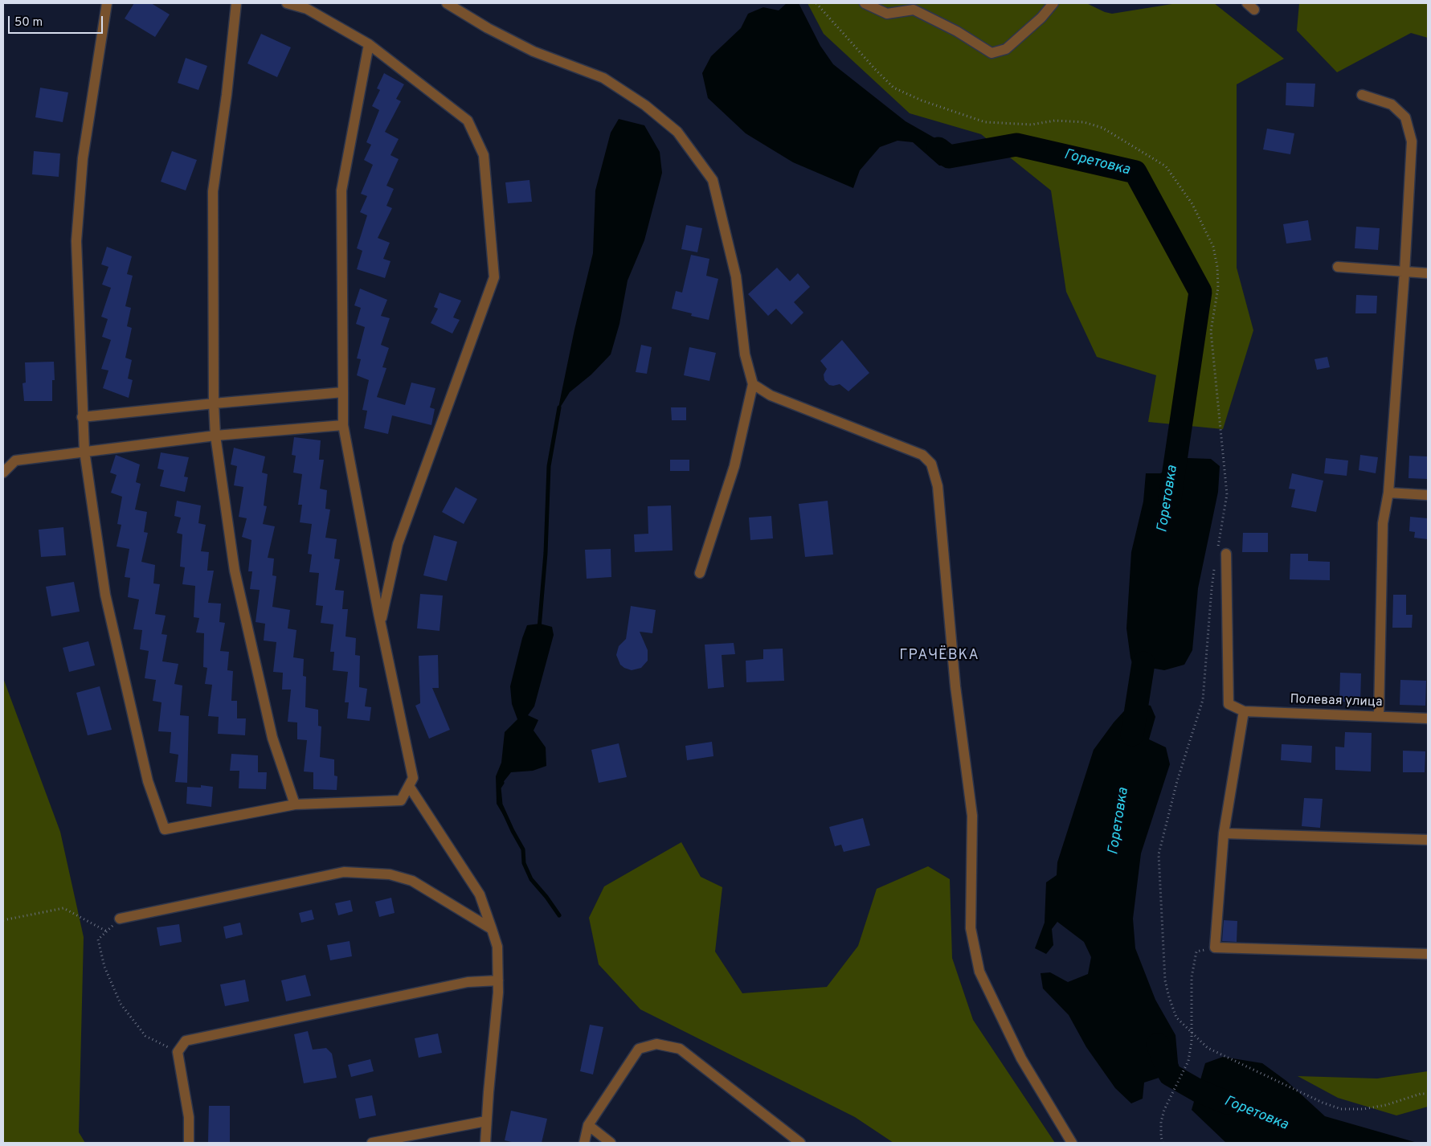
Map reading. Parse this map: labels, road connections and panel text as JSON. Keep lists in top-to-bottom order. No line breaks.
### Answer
{"streets":{"street":["Полевая улица"]},"districts":["ГРАЧЁВКА"],"water":["Горетовка"],"scale_bar":"50 m"}
